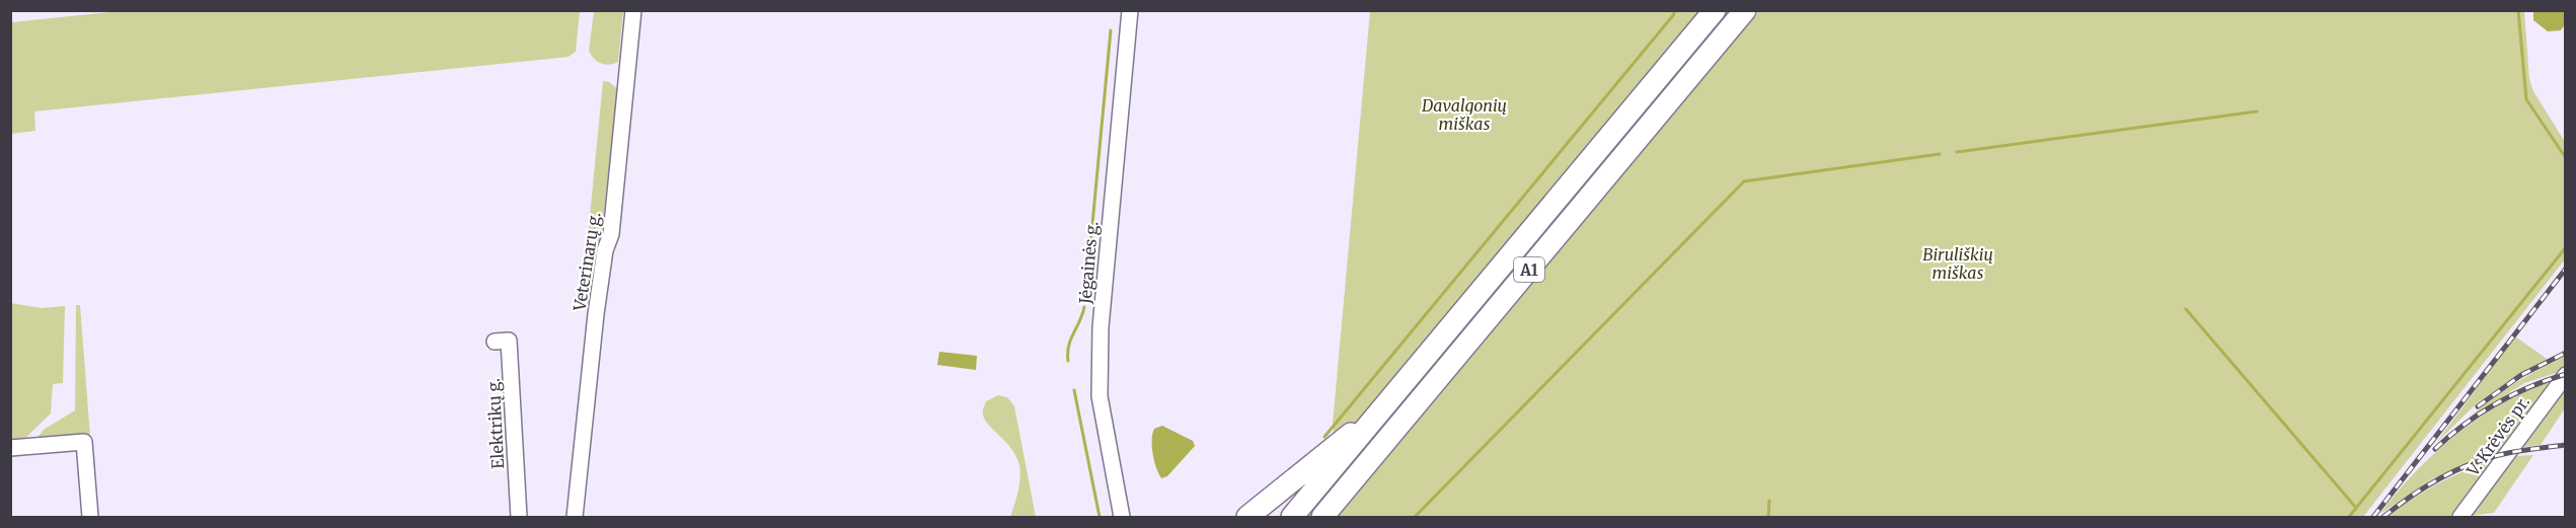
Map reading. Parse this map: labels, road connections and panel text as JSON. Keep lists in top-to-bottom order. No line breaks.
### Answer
{"streets":{"highway":["A1"],"street":["Veterinarų g.","Jėgainės g.","Elektrikų g.","V. Krėvės pr."]},"parks":["Davalgonių miškas","Biruliškių miškas"]}
